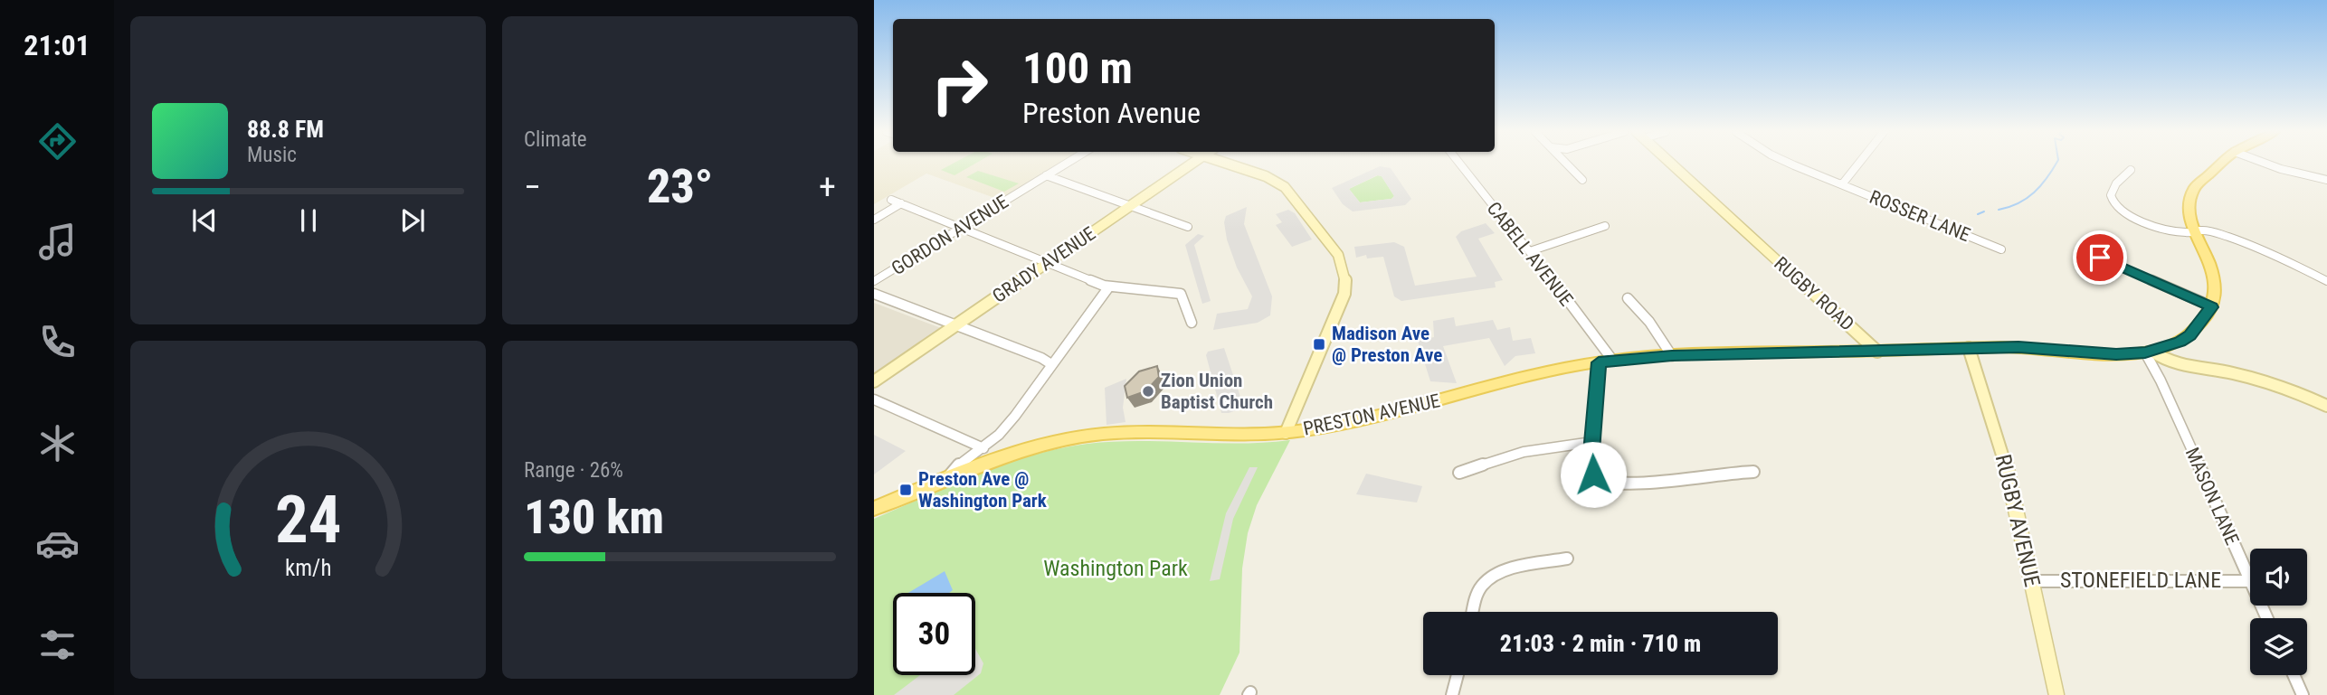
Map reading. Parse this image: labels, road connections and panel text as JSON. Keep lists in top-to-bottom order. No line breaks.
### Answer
{"streets":{"main road":["PRESTON AVENUE"],"street":["ROSSER LANE","GORDON AVENUE","CABELL AVENUE","GRADY AVENUE","RUGBY ROAD","MASON LANE","RUGBY AVENUE","STONEFIELD LANE"]},"crossings":[["CABELL AVENUE","PRESTON AVENUE"],["RUGBY ROAD","PRESTON AVENUE"],["MASON LANE","STONEFIELD LANE"],["RUGBY AVENUE","STONEFIELD LANE"]],"parks":["Washington Park"],"places":{"transit":["Madison Ave @ Preston Ave","Preston Ave @ Washington Park"],"other":["Zion Union Baptist Church"]},"page":{"tabs":"21:01","tile":["Climate",["Range · 26%","130 km"]],"turn":["100 m","Preston Avenue"],"song":["88.8 FM","Music"],"heat":["−","23°","+"],"limit":"30","trip":"21:03 · 2 min · 710 m","gauge":["24","km/h"]}}
